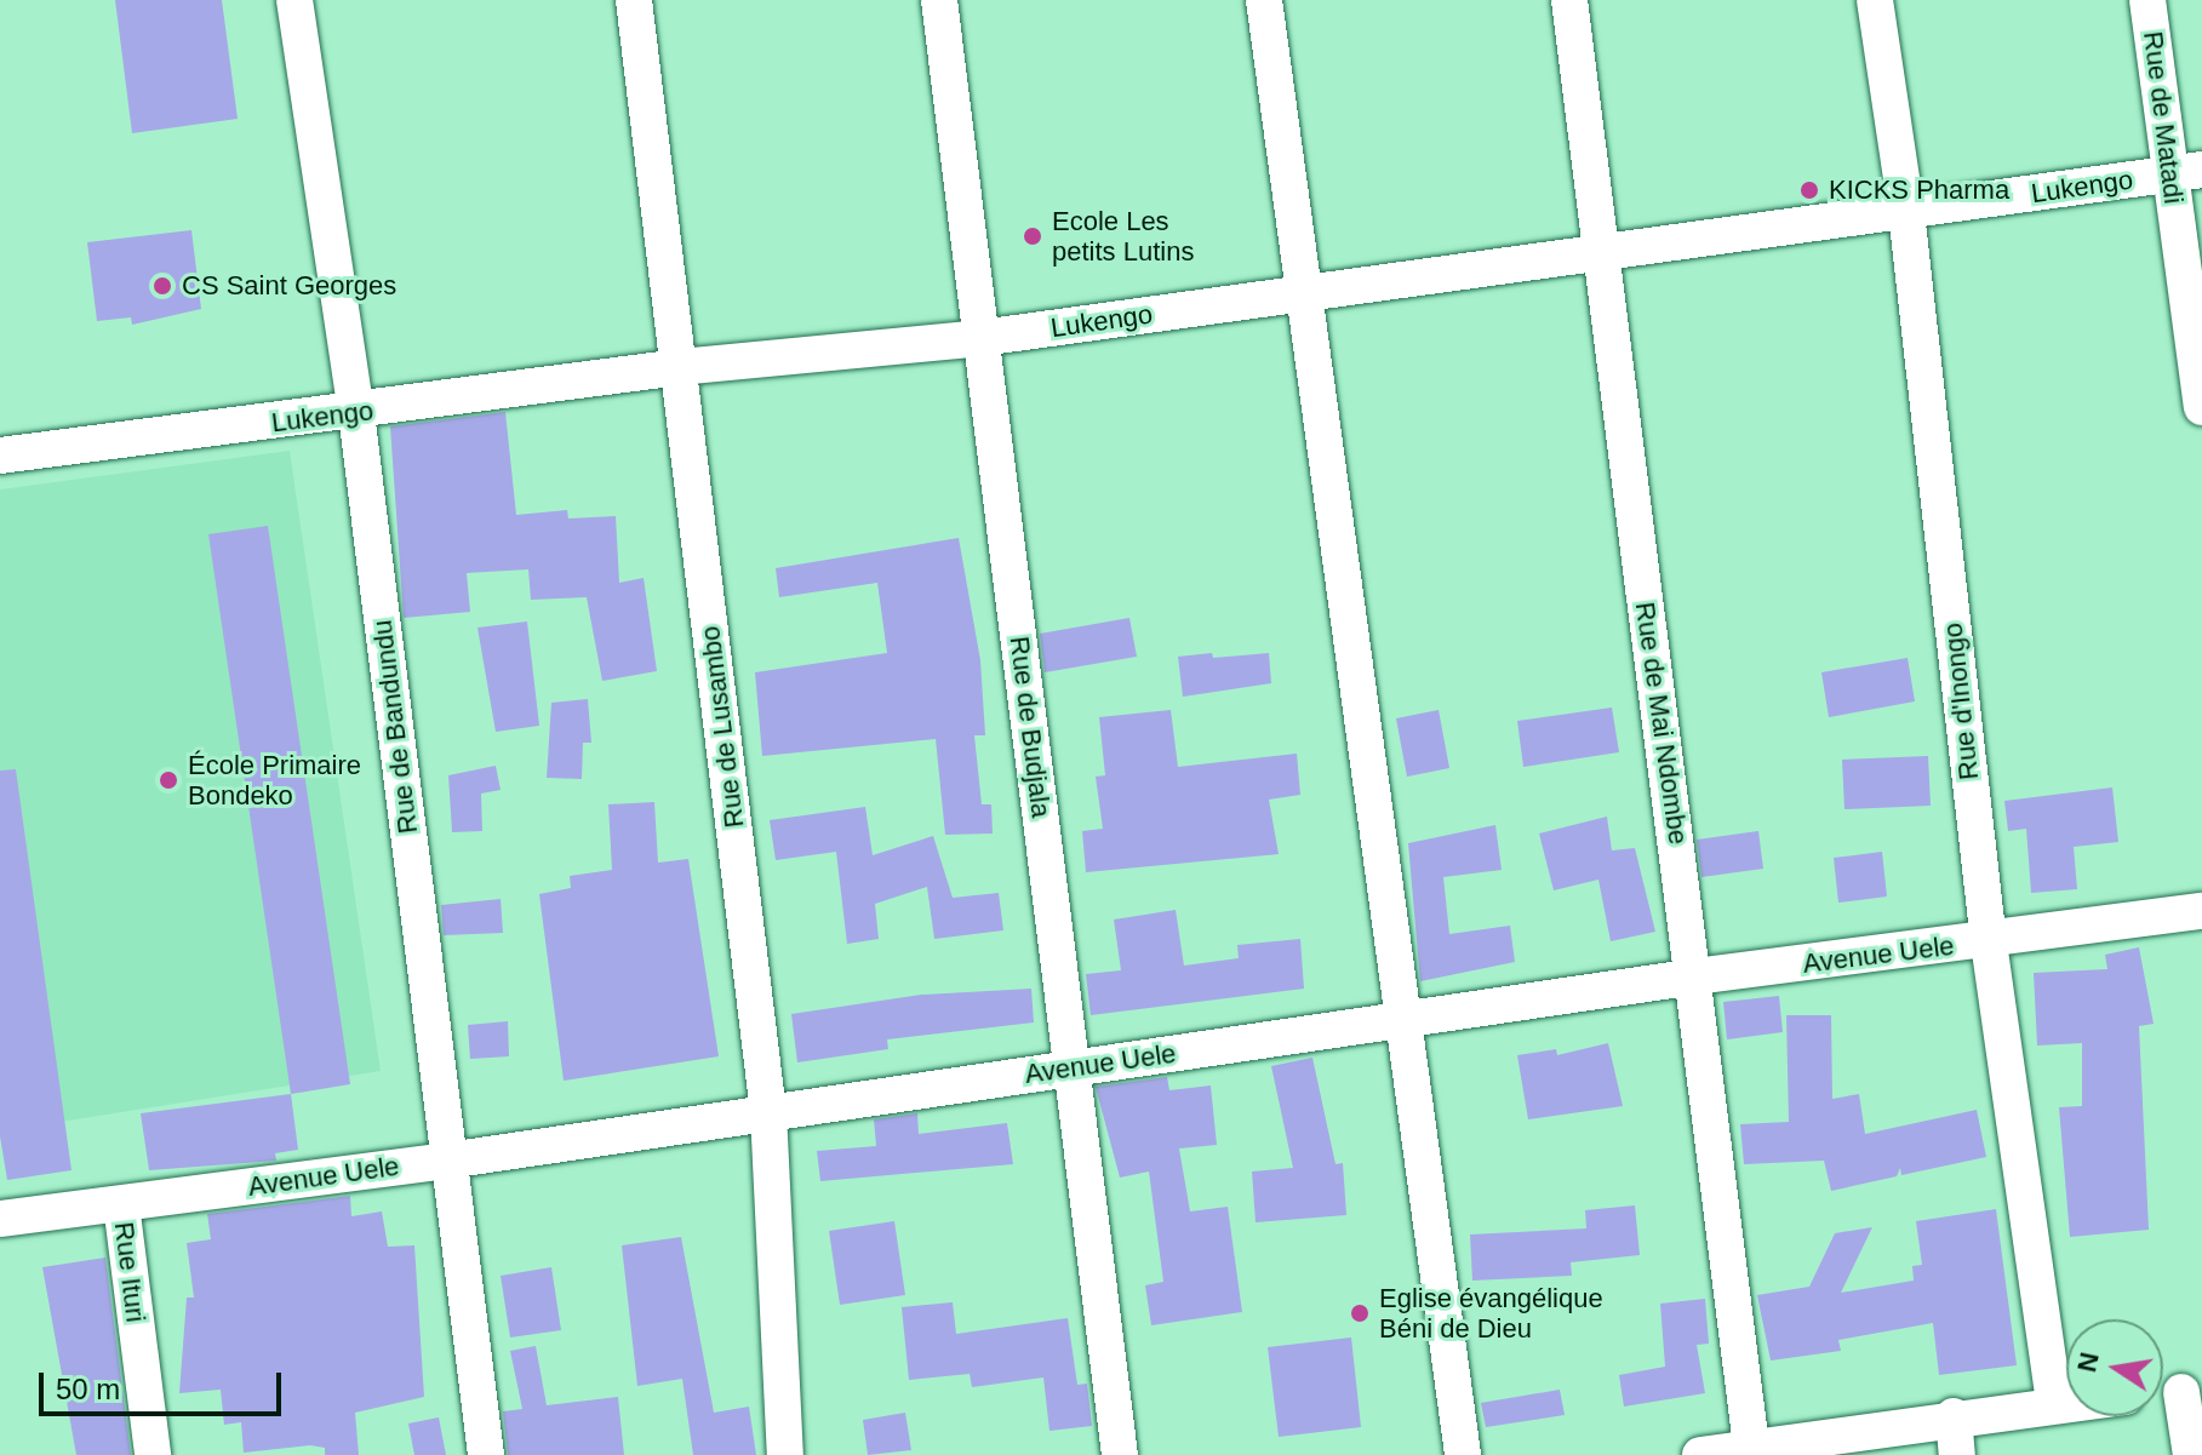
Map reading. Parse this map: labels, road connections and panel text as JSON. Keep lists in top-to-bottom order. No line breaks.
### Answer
{"streets":{"street":["Rue de Matadi","Lukengo","Rue d'Inongo","Rue de Mai Ndombe","Rue de Bandundu","Rue de Lusambo","Rue de Budjala","Avenue Uele","Rue Ituri"]},"crossings":[["Rue de Matadi","Lukengo"],["Lukengo","Rue d'Inongo"],["Lukengo","Rue de Mai Ndombe"],["Lukengo","Rue de Bandundu"],["Lukengo","Rue de Lusambo"],["Lukengo","Rue de Budjala"],["Rue d'Inongo","Avenue Uele"],["Rue de Mai Ndombe","Avenue Uele"],["Rue de Bandundu","Avenue Uele"],["Rue de Lusambo","Avenue Uele"],["Rue de Budjala","Avenue Uele"],["Avenue Uele","Rue Ituri"]],"places":["KICKS Pharma","Ecole Les petits Lutins","CS Saint Georges","École Primaire Bondeko","Eglise évangélique Béni de Dieu"],"scale_bar":"50 m","north":"left"}
